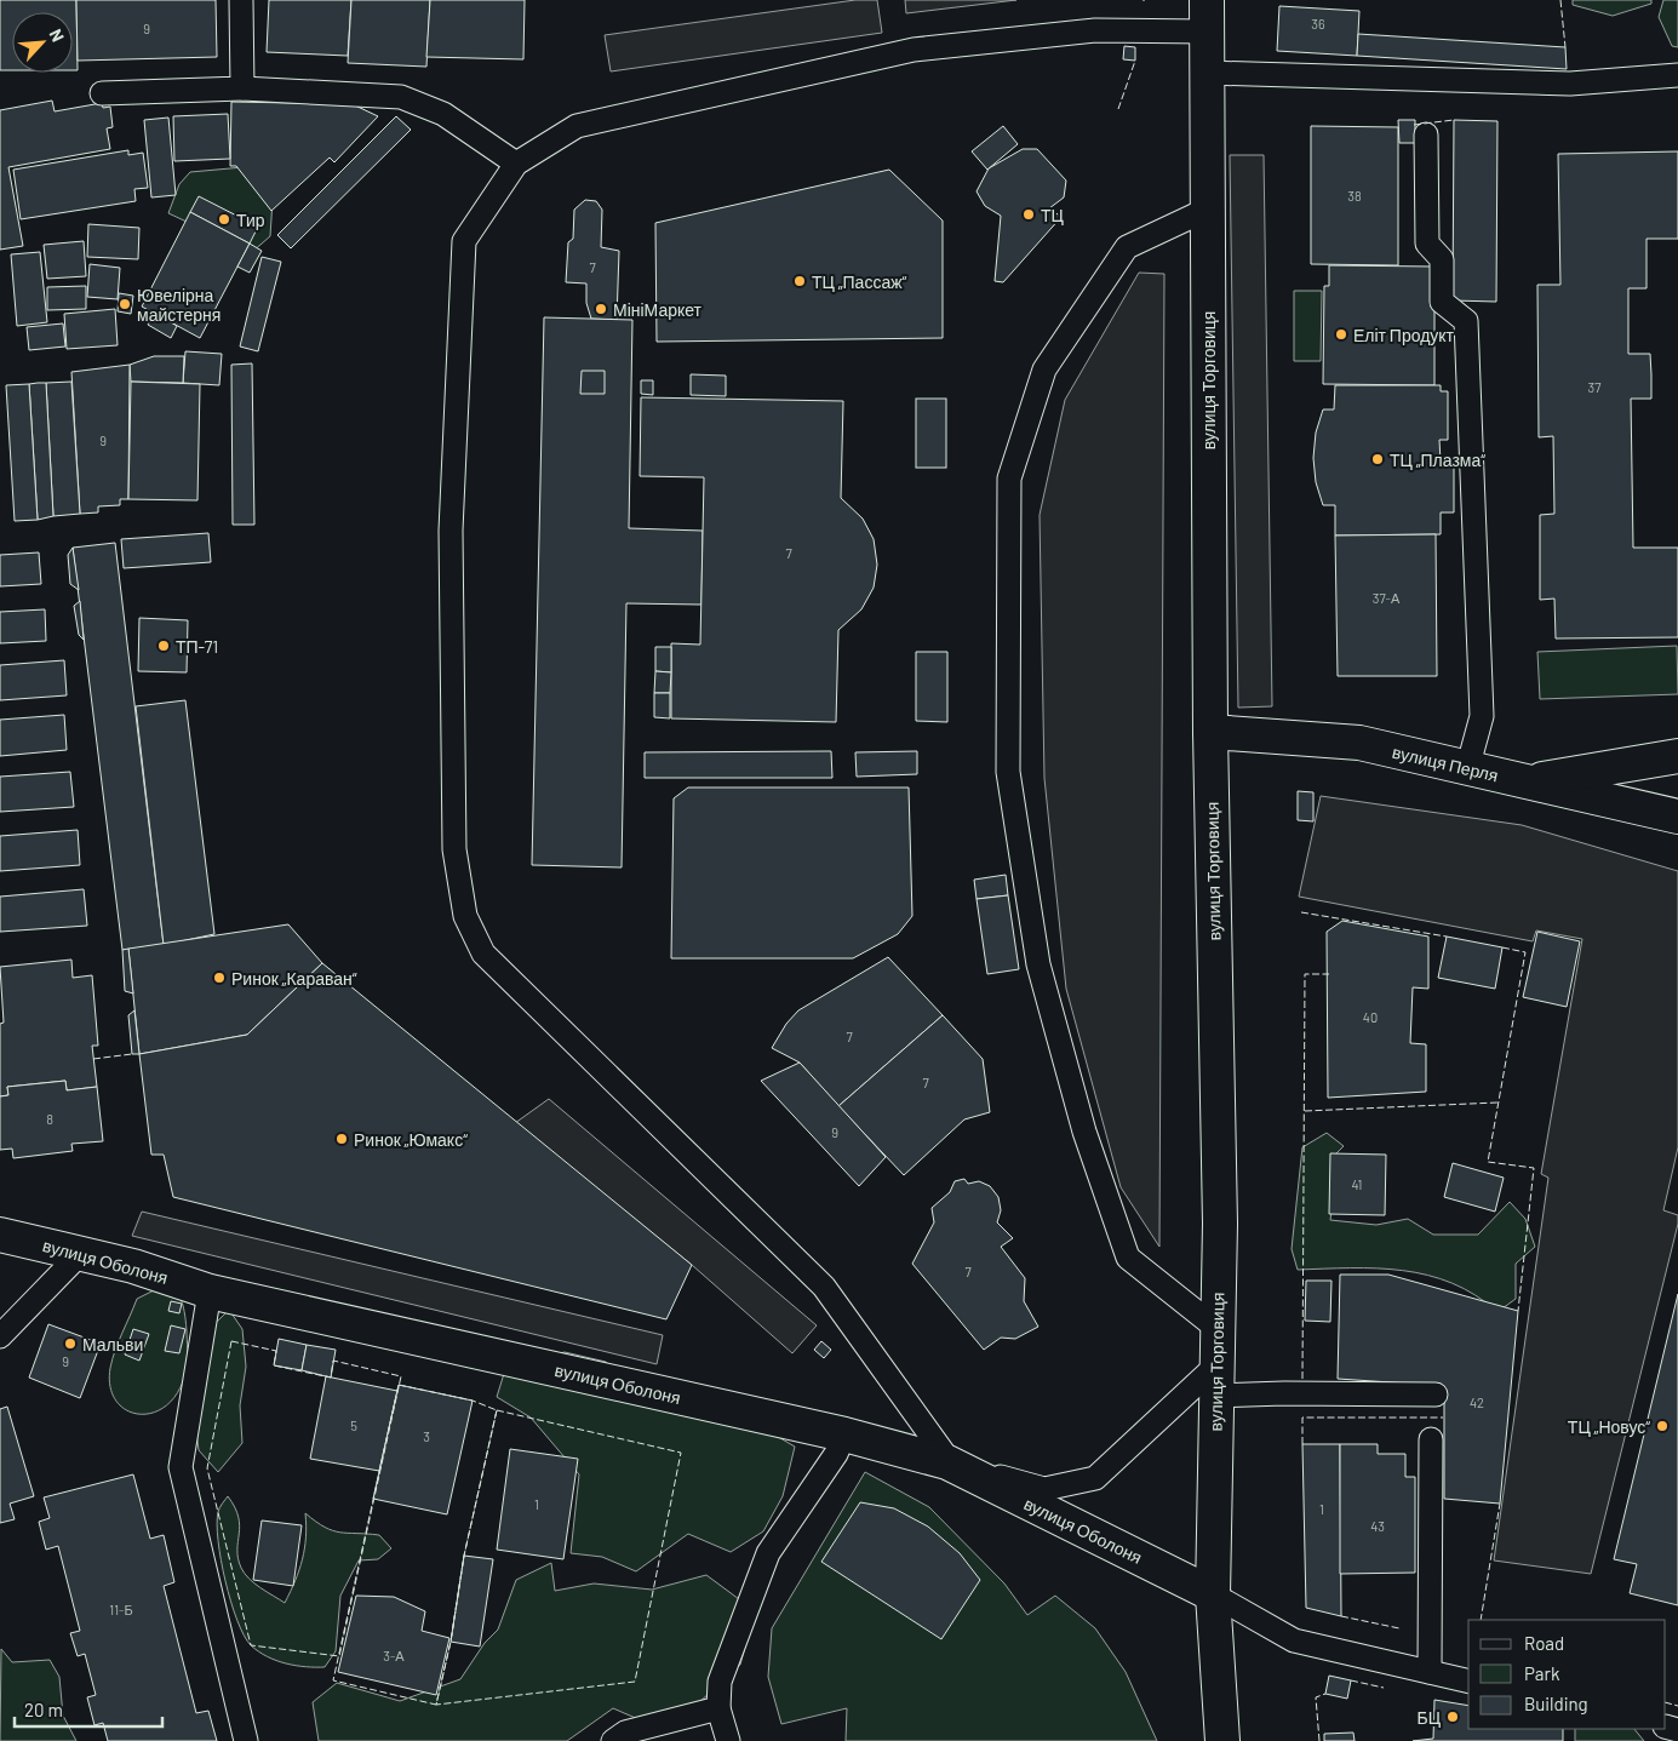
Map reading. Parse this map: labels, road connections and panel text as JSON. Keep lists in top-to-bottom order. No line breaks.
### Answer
{"streets":{"street":["вулиця Торговиця","вулиця Перля","вулиця Оболоня"]},"crossings":[["вулиця Торговиця","вулиця Перля"],["вулиця Торговиця","вулиця Оболоня"]],"places":["ТЦ","Тир","ТЦ „Пассаж“","Ювелірна майстерня","МініМаркет","Еліт Продукт","ТЦ „Плазма“","ТП-71","Ринок „Караван“","Ринок „Юмакс“","Мальви","ТЦ „Новус“","БЦ"],"house_numbers":["36","9","38","7","37","9","7","37-А","40","7","7","8","9","41","7","9","42","5","3","1","1","43","11-Б","3-А"],"legend":["Road","Park","Building"],"scale_bar":"20 m","north":"top right"}
